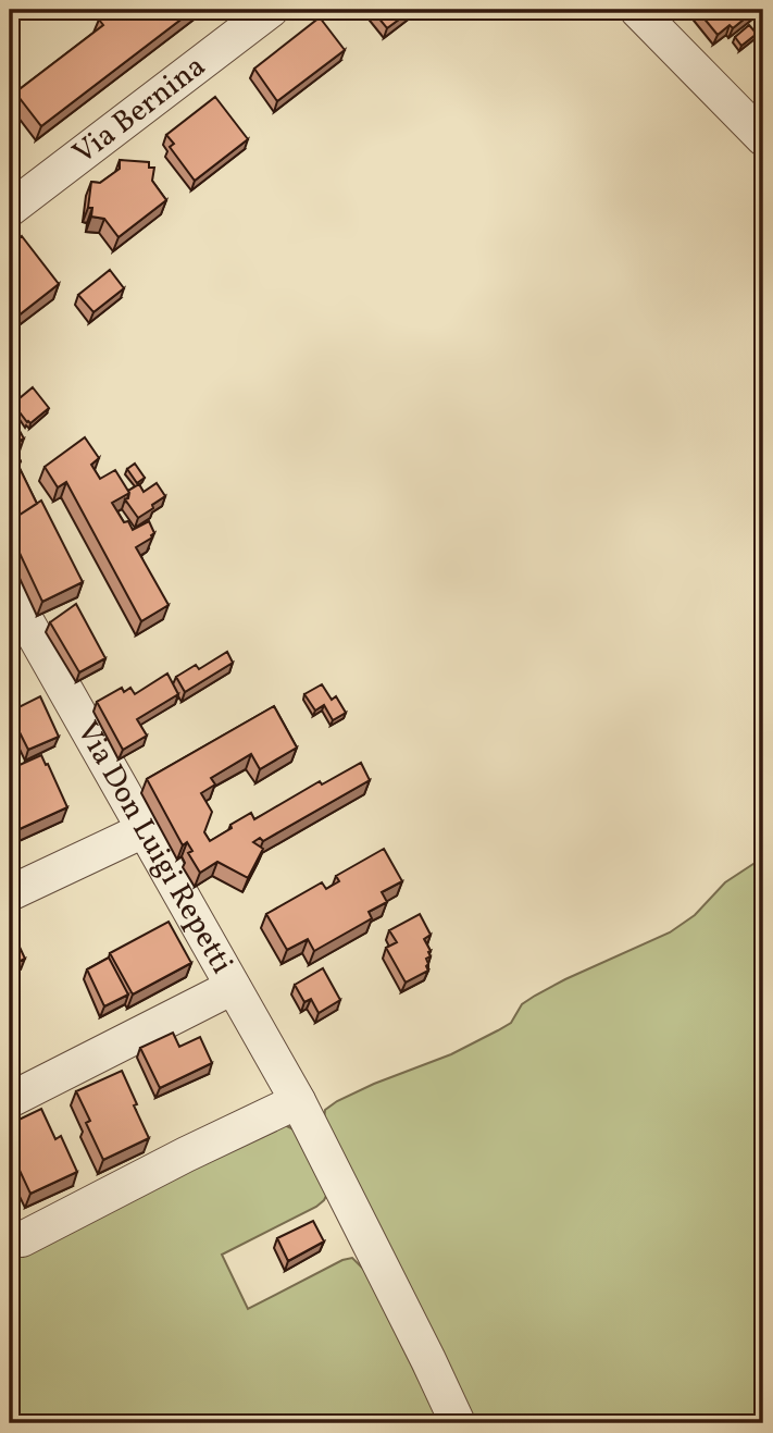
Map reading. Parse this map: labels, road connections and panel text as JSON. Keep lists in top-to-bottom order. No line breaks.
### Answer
{"streets":{"street":["Via Bernina","Via Don Luigi Repetti"]}}
